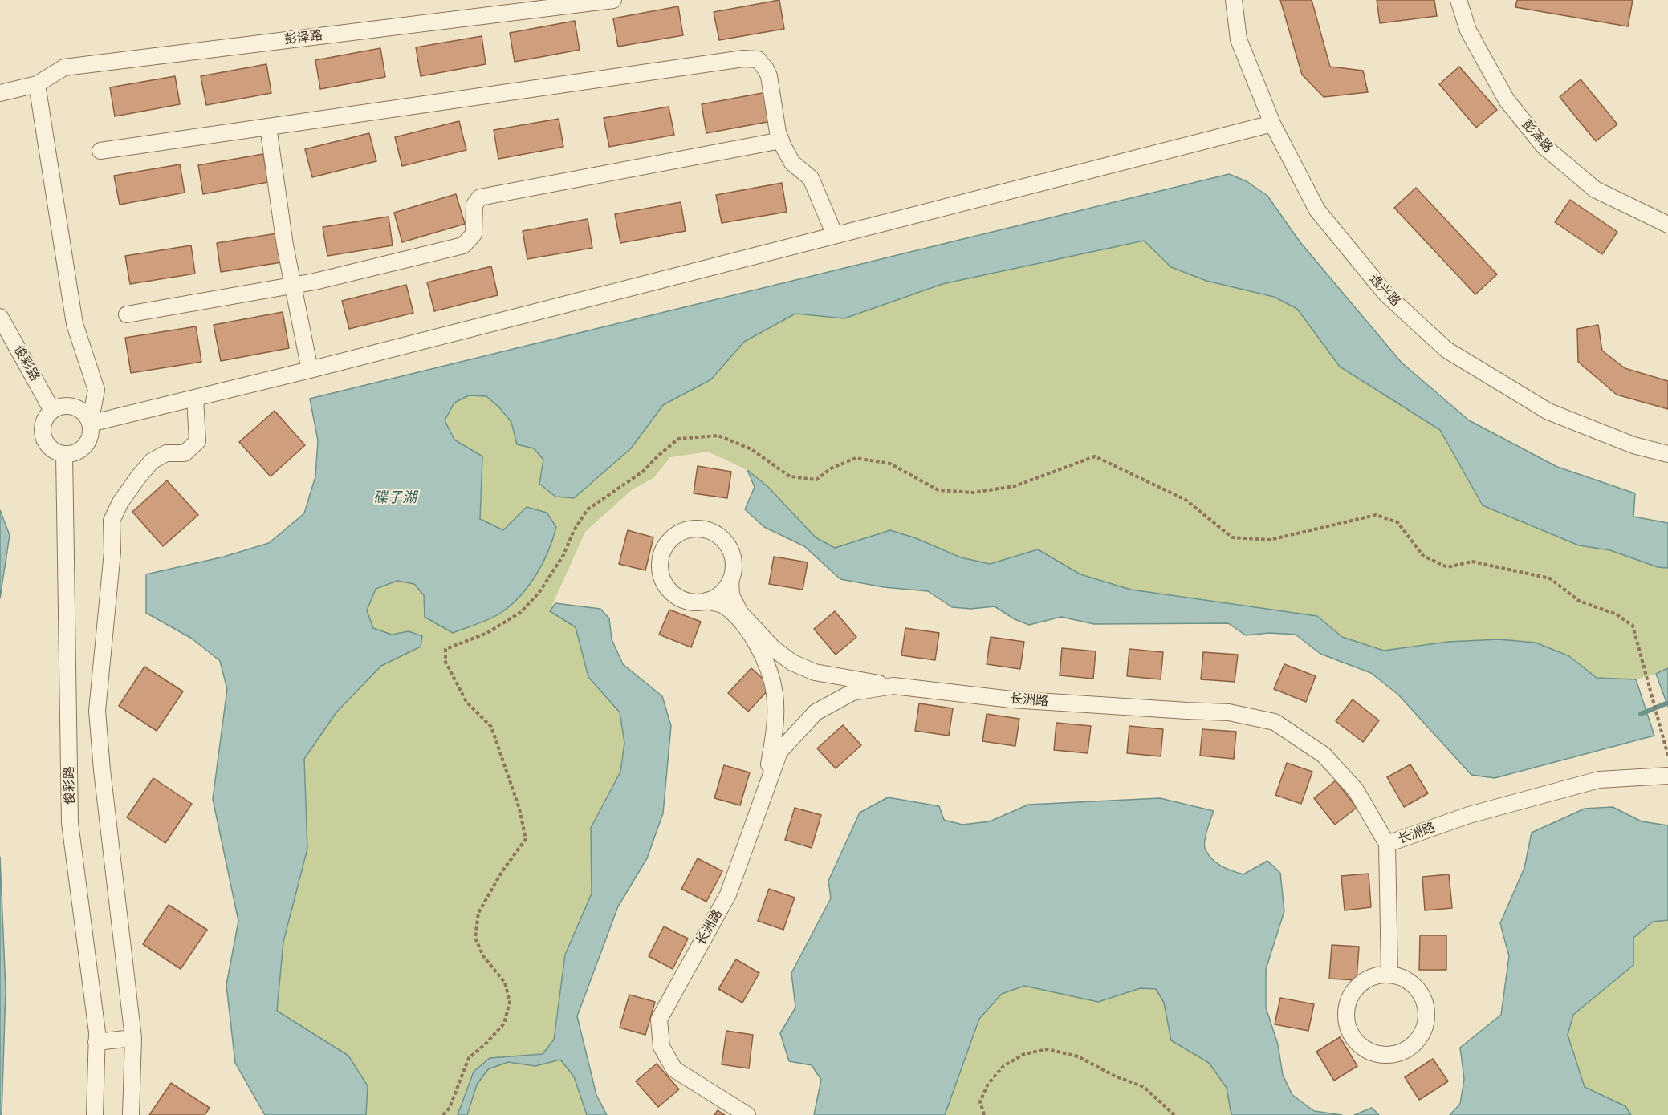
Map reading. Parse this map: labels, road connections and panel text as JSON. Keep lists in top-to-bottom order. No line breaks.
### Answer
{"streets":{"street":["彭泽路","逸兴路","俊彩路","长洲路"]},"water":["碟子湖"]}
